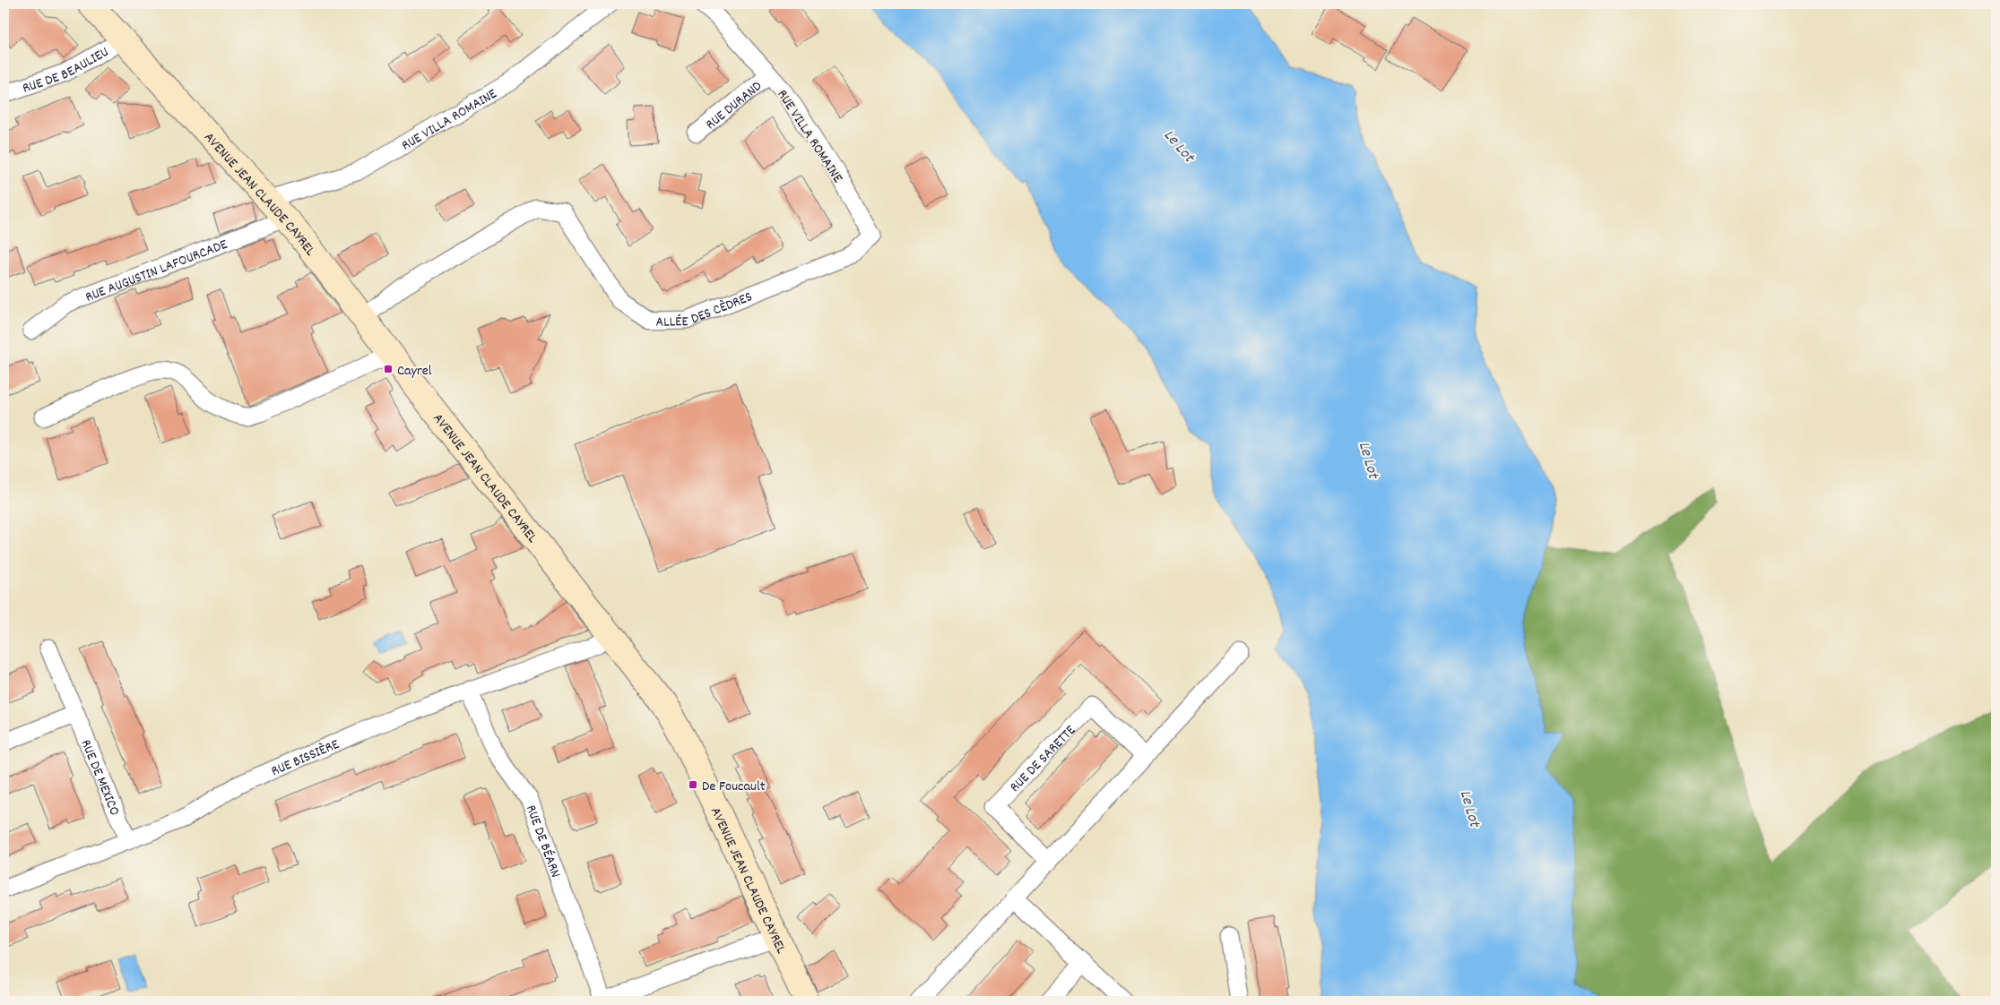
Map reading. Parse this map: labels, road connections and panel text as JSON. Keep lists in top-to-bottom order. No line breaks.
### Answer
{"streets":{"main road":["AVENUE JEAN CLAUDE CAYREL"],"street":["RUE DE BEAULIEU","RUE DURAND","RUE VILLA ROMAINE","RUE AUGUSTIN LAFOURCADE","ALLÉE DES CÈDRES","RUE BISSIÈRE","RUE DE SARETTE","RUE DE MEXICO","RUE DE BÉARN"]},"crossings":[["RUE DE BEAULIEU","AVENUE JEAN CLAUDE CAYREL"],["RUE DURAND","RUE VILLA ROMAINE"],["RUE VILLA ROMAINE","AVENUE JEAN CLAUDE CAYREL"],["RUE VILLA ROMAINE","ALLÉE DES CÈDRES"],["AVENUE JEAN CLAUDE CAYREL","RUE AUGUSTIN LAFOURCADE"],["AVENUE JEAN CLAUDE CAYREL","ALLÉE DES CÈDRES"],["AVENUE JEAN CLAUDE CAYREL","RUE BISSIÈRE"],["RUE BISSIÈRE","RUE DE MEXICO"],["RUE BISSIÈRE","RUE DE BÉARN"]],"water":["Le Lot"],"places":{"transit":["Cayrel","De Foucault"]}}
